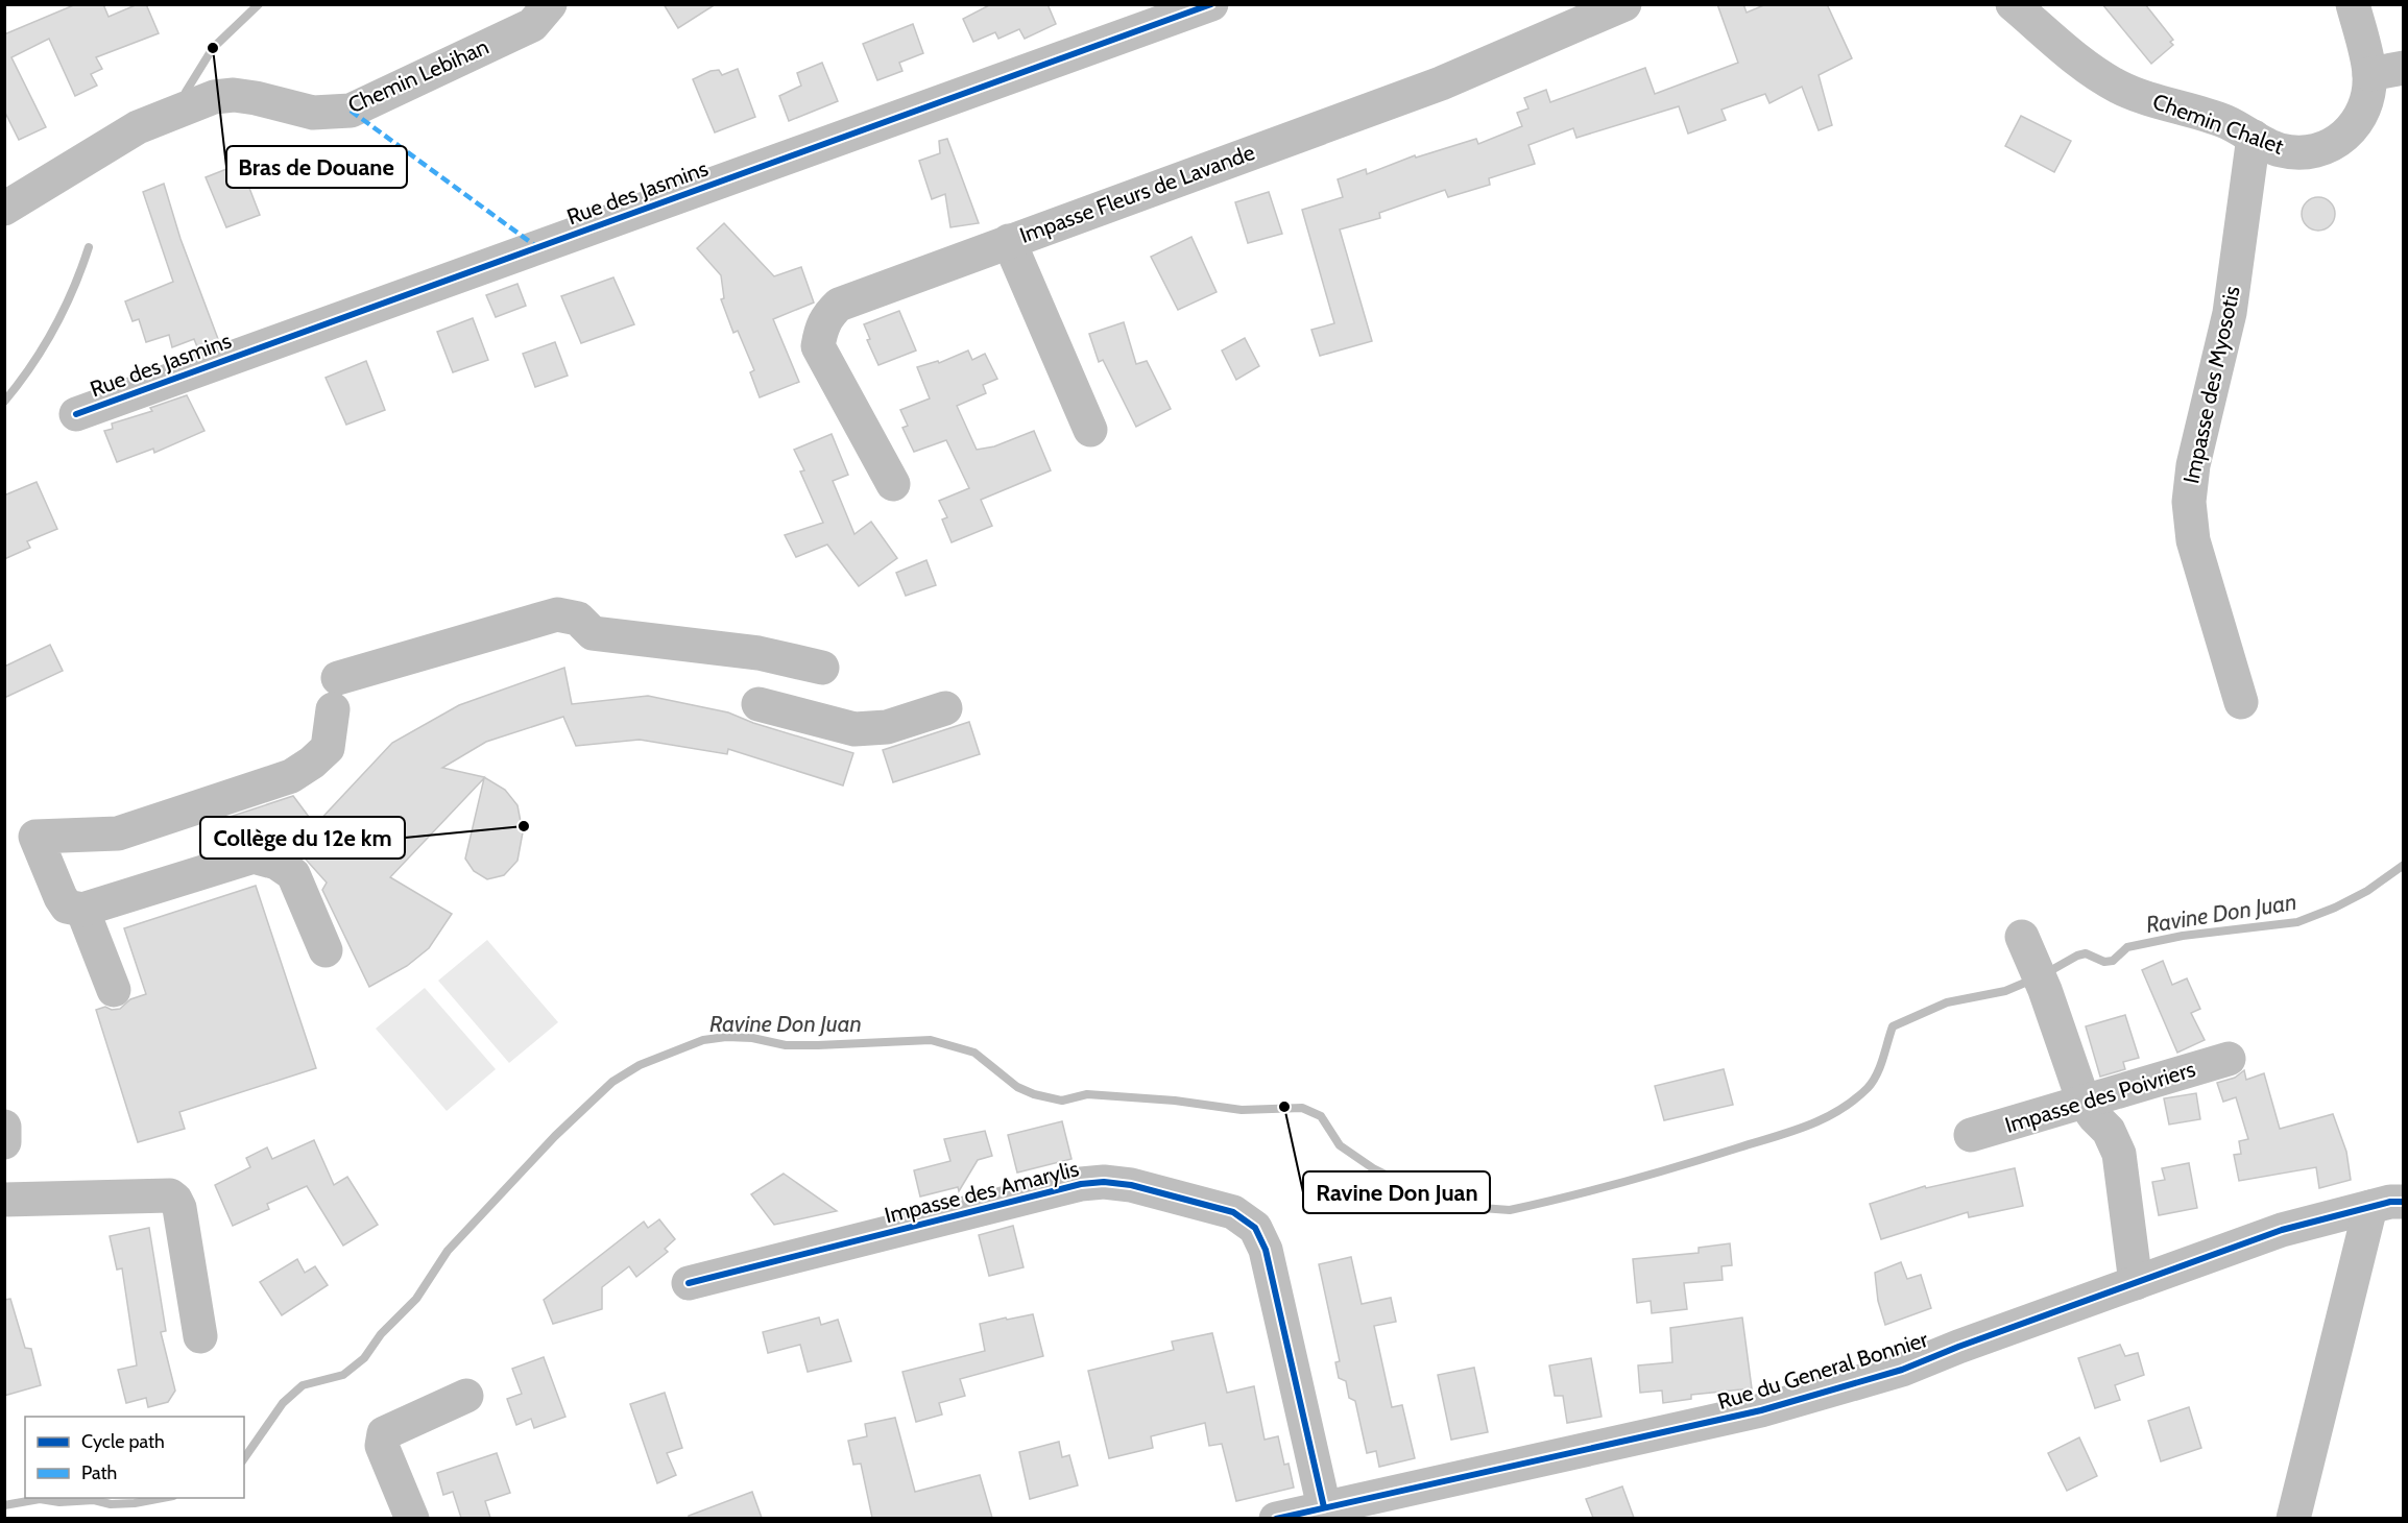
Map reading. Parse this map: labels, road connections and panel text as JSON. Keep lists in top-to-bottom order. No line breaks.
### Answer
{"streets":{"street":["Chemin Lebihan","Chemin Chalet","Rue des Jasmins","Impasse Fleurs de Lavande","Impasse des Myosotis","Impasse des Poivriers","Impasse des Amarylis","Rue du General Bonnier"]},"crossings":[["Chemin Chalet","Impasse des Myosotis"],["Impasse des Amarylis","Rue du General Bonnier"]],"water":["Ravine Don Juan"],"places":["Bras de Douane","Collège du 12e km","Ravine Don Juan"],"legend":["Cycle path","Path"]}
